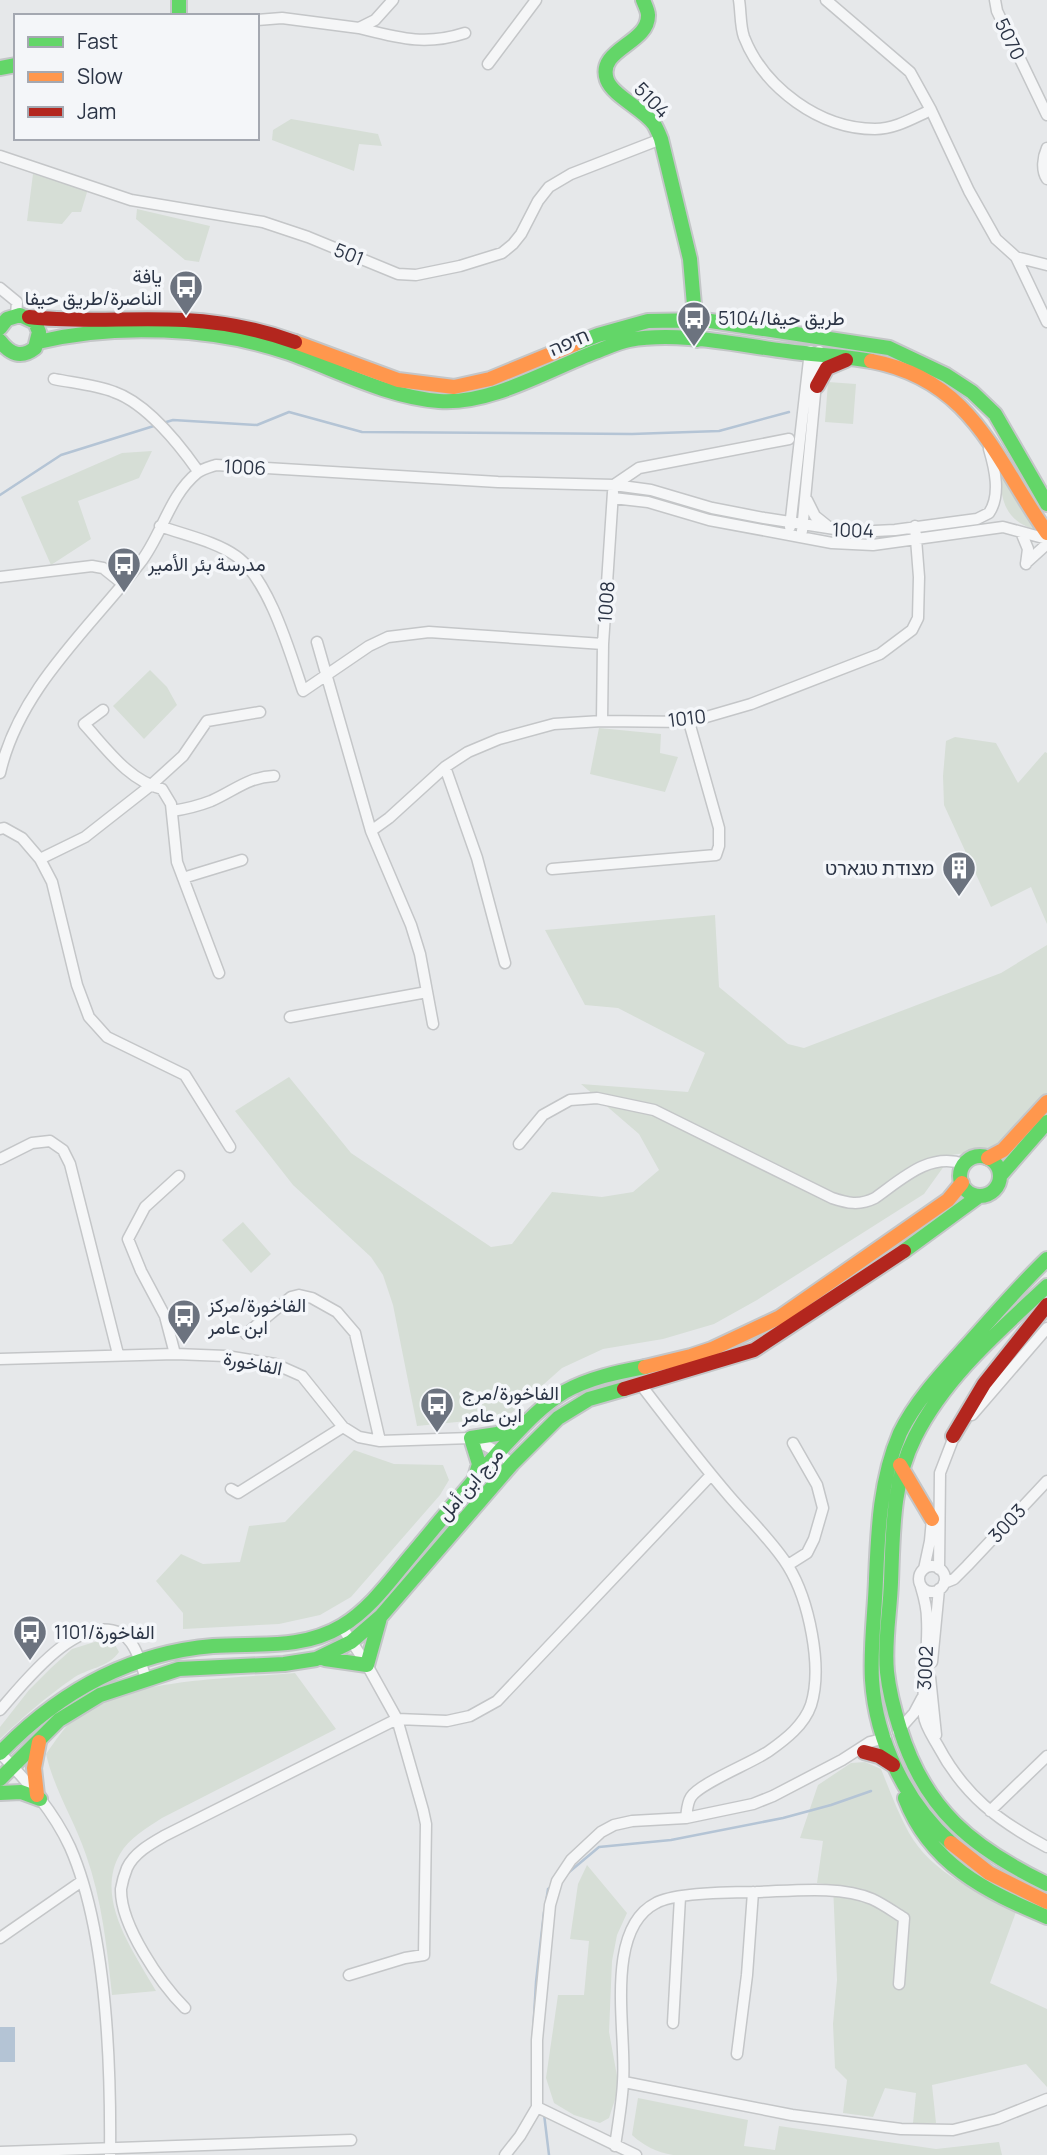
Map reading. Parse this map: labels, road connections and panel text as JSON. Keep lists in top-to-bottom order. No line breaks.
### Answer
{"streets":{"main road":["5104","חיפה","مرج ابن أمل"],"street":["5070","501","1006","1004","1008","1010","الفاخورة","3003","3002"]},"crossings":[["5104","501"],["5104","חיפה"],["חיפה","1004"],["חיפה","1010"],["1006","1004"],["1006","1008"],["1004","1008"],["1004","1010"],["1008","1010"],["الفاخورة","مرج ابن أمل"],["3003","3002"]],"places":{"bus stop":["يافة الناصرة/طريق حيفا","طريق حيفا/5104","مدرسة بئر الأمير","الفاخورة/مركز ابن عامر","الفاخورة/مرج ابن عامر","الفاخورة/1101"],"building":["מצודת טגארט"]},"legend":["Fast","Slow","Jam"]}
